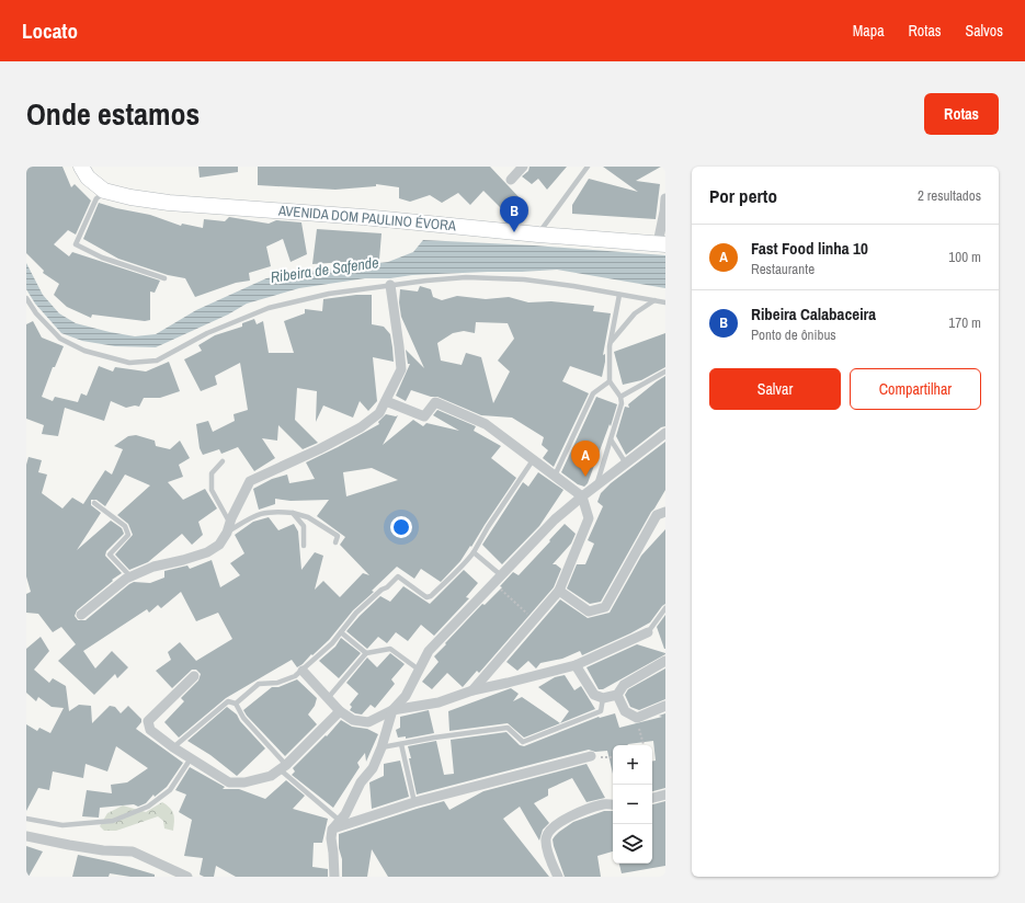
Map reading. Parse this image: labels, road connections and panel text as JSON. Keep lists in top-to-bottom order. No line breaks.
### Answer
{"streets":{"main road":["AVENIDA DOM PAULINO ÉVORA"]},"water":["Ribeira de Safende"],"page":{"header":"Locato","nav":["Mapa","Rotas","Salvos"],"title":"Onde estamos","buttons":["Rotas",["Salvar","Compartilhar"]],"heading":["Por perto","2 resultados"],"pins":["B","A"],"list":[{"mark":"A","name":"Fast Food linha 10","note":"Restaurante","value":"100 m"},{"mark":"B","name":"Ribeira Calabaceira","note":"Ponto de ônibus","value":"170 m"}],"map_buttons":["+","−"]}}
